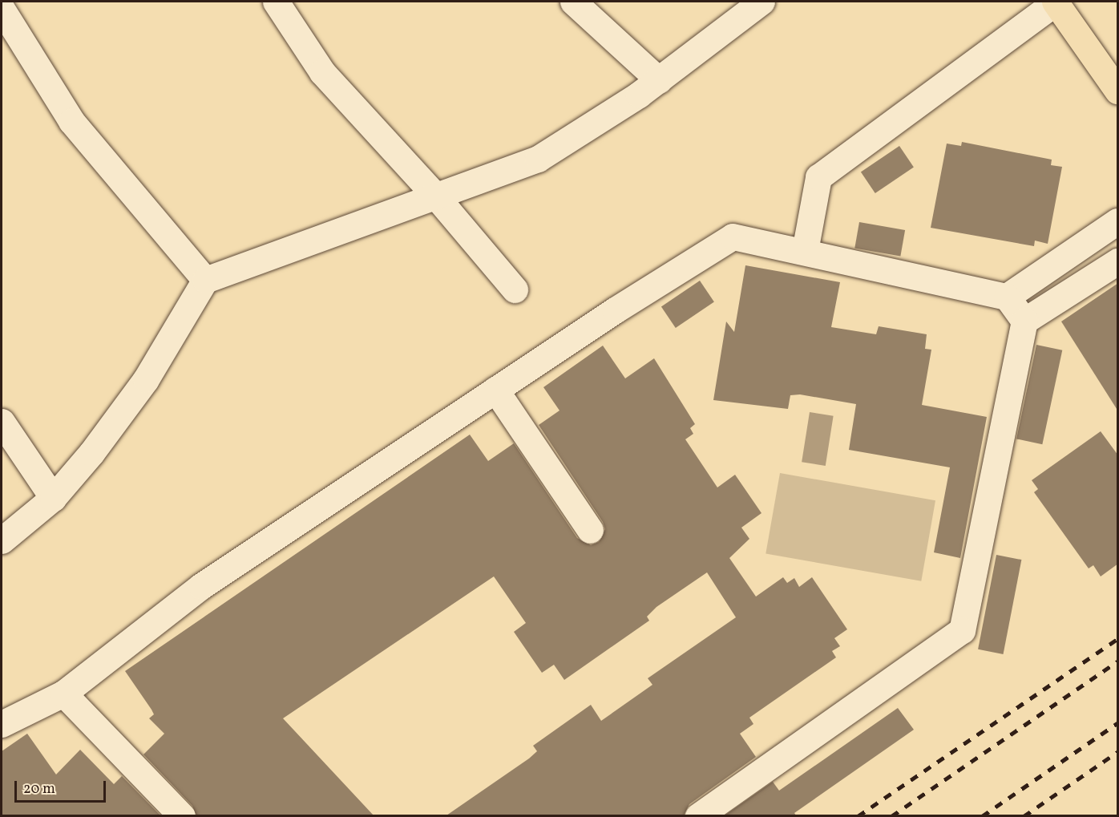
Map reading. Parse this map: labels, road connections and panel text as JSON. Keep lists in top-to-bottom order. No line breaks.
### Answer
{"scale_bar":"20 m"}
